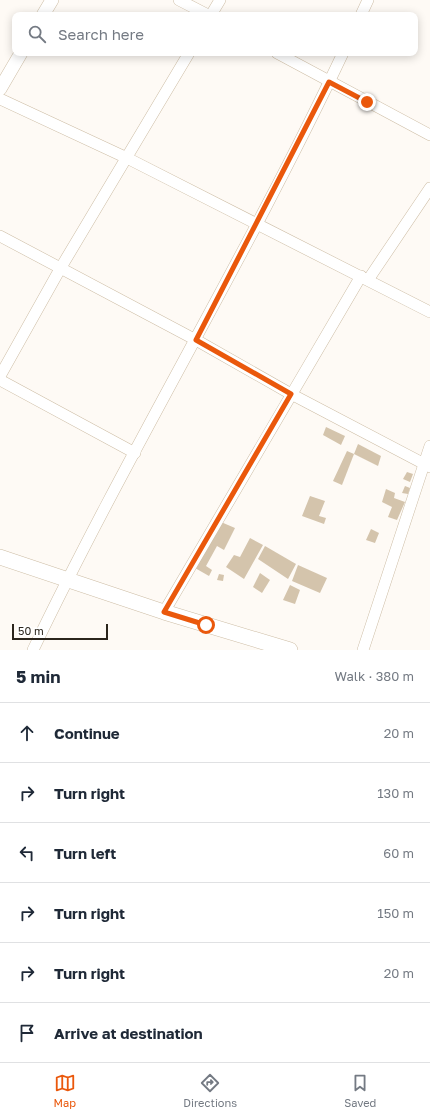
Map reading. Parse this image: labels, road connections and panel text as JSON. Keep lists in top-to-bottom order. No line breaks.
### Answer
{"scale_bar":"50 m","page":{"search":"Search here","scale":"50 m","heading":["5 min","Walk · 380 m"],"list":[["Continue","20 m"],["Turn right","130 m"],["Turn left","60 m"],["Turn right","150 m"],["Turn right","20 m"],"Arrive at destination"],"nav":["Map","Directions","Saved"]}}
